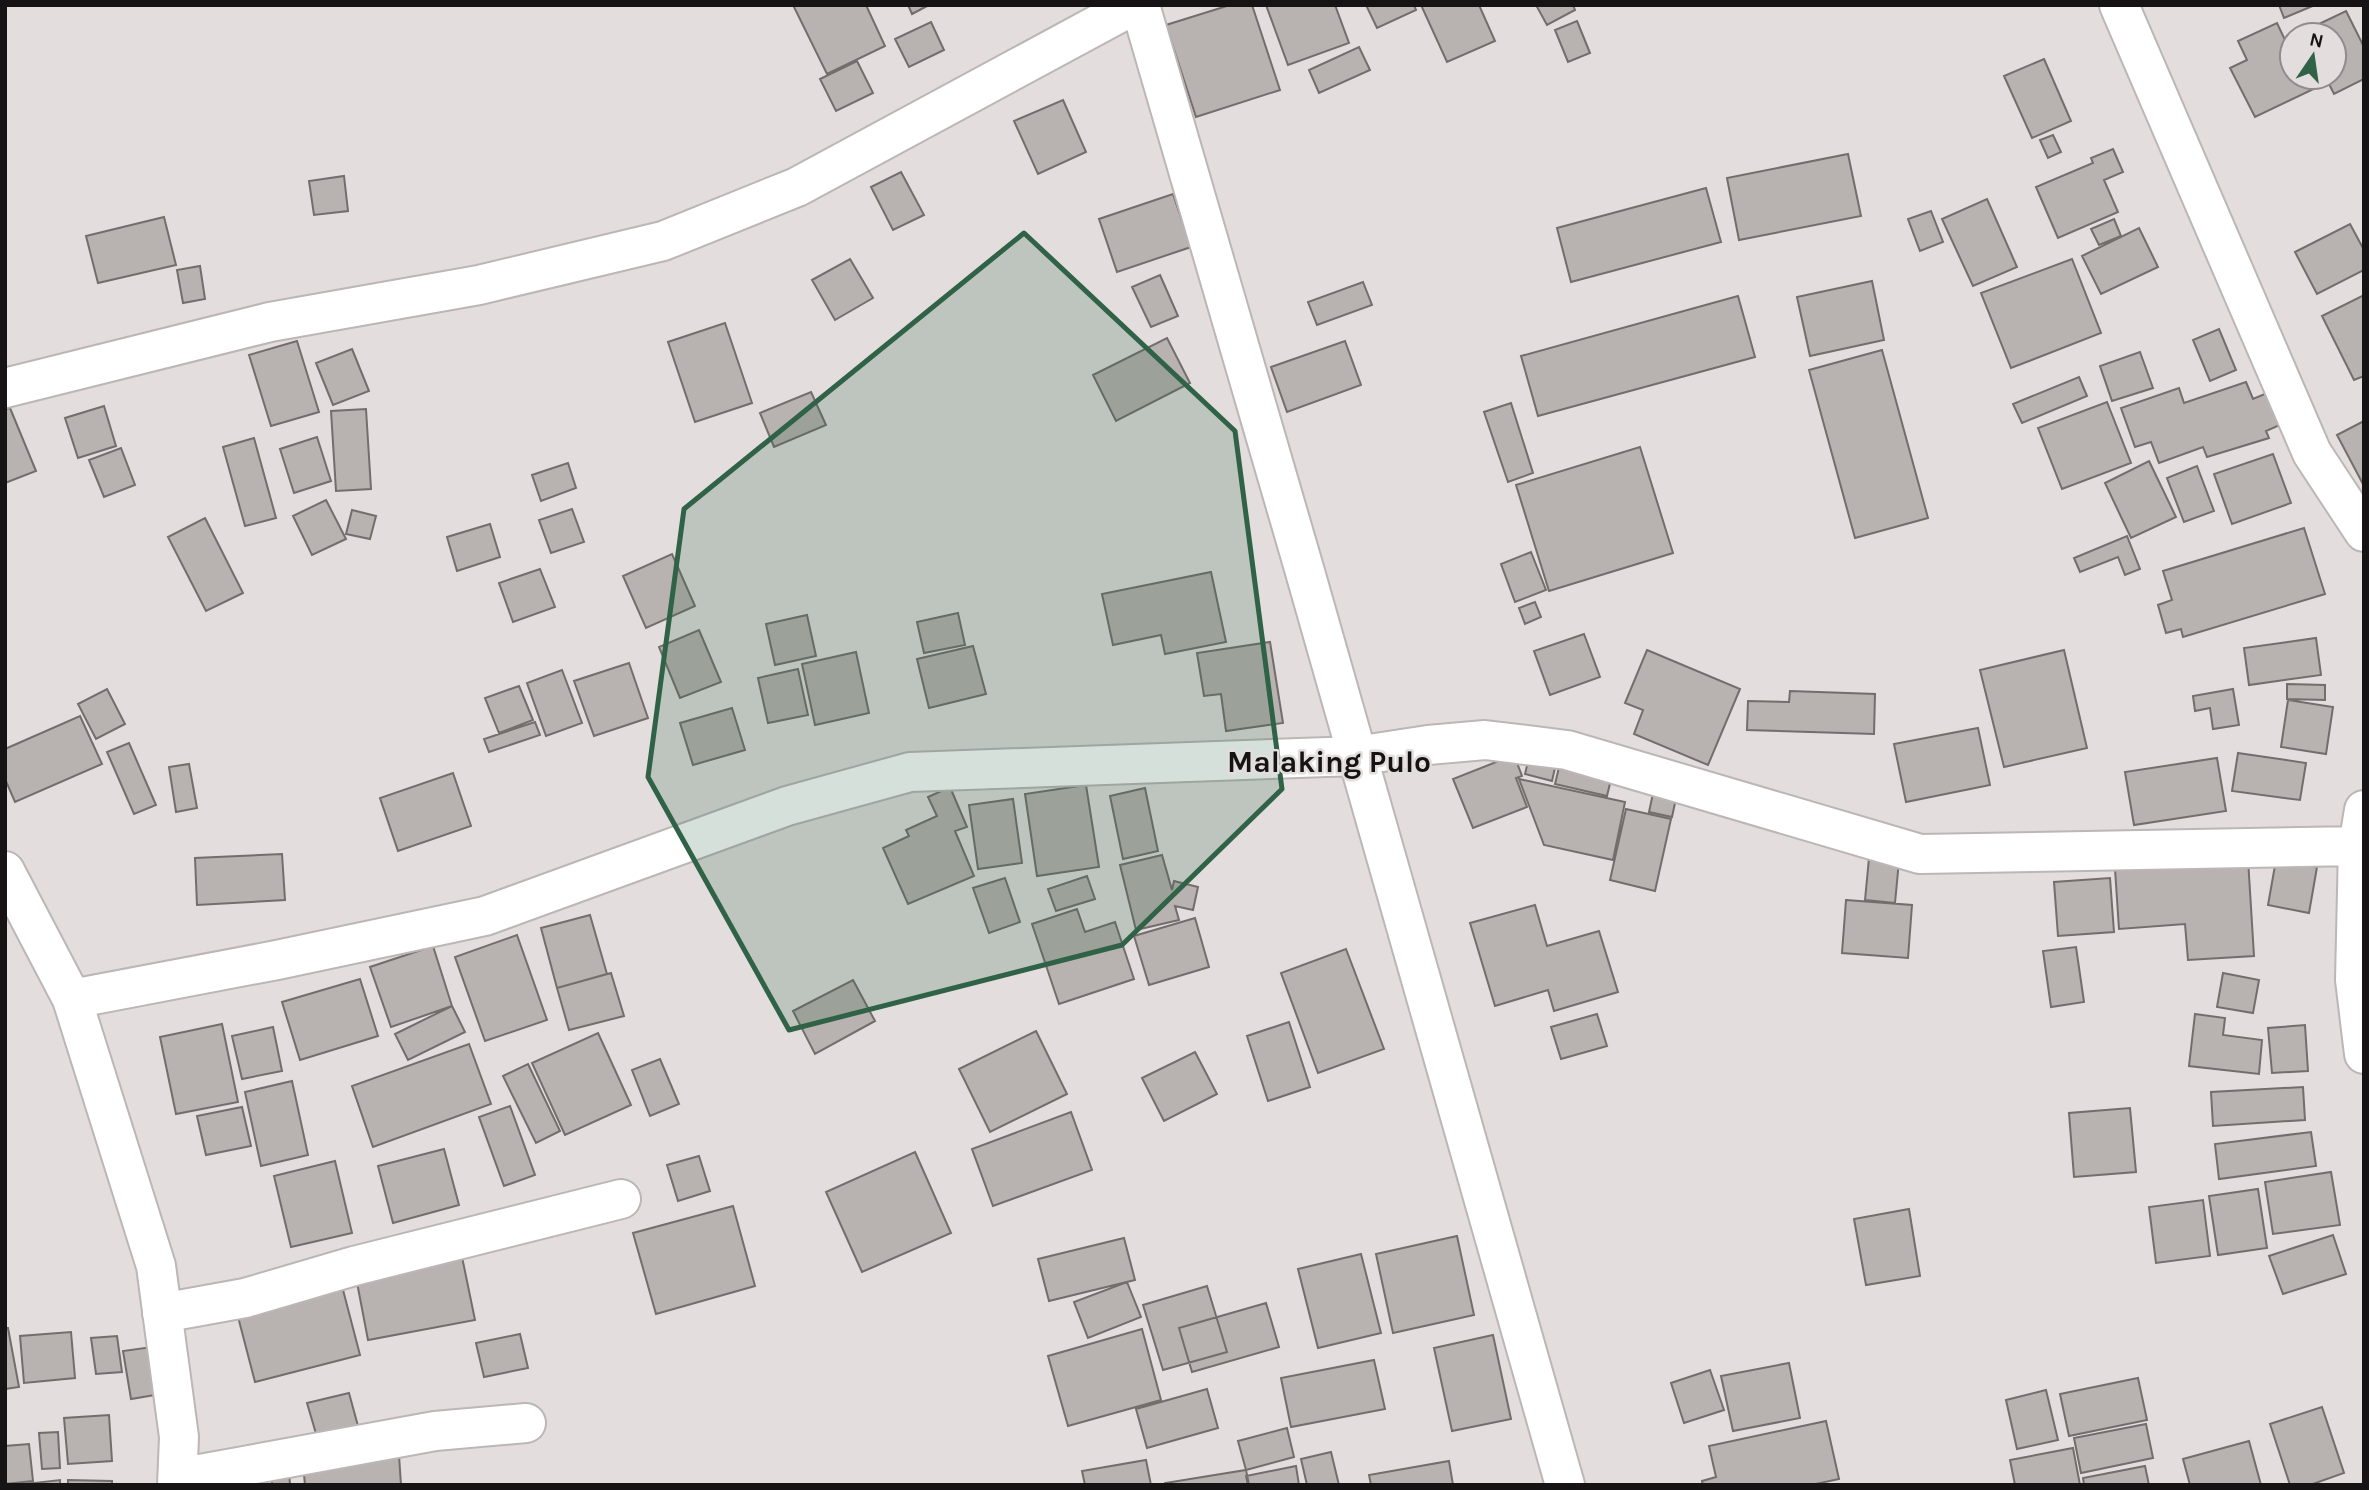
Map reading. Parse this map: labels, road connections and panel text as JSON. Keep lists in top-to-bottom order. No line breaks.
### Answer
{"districts":["Malaking Pulo"],"north":"top"}
